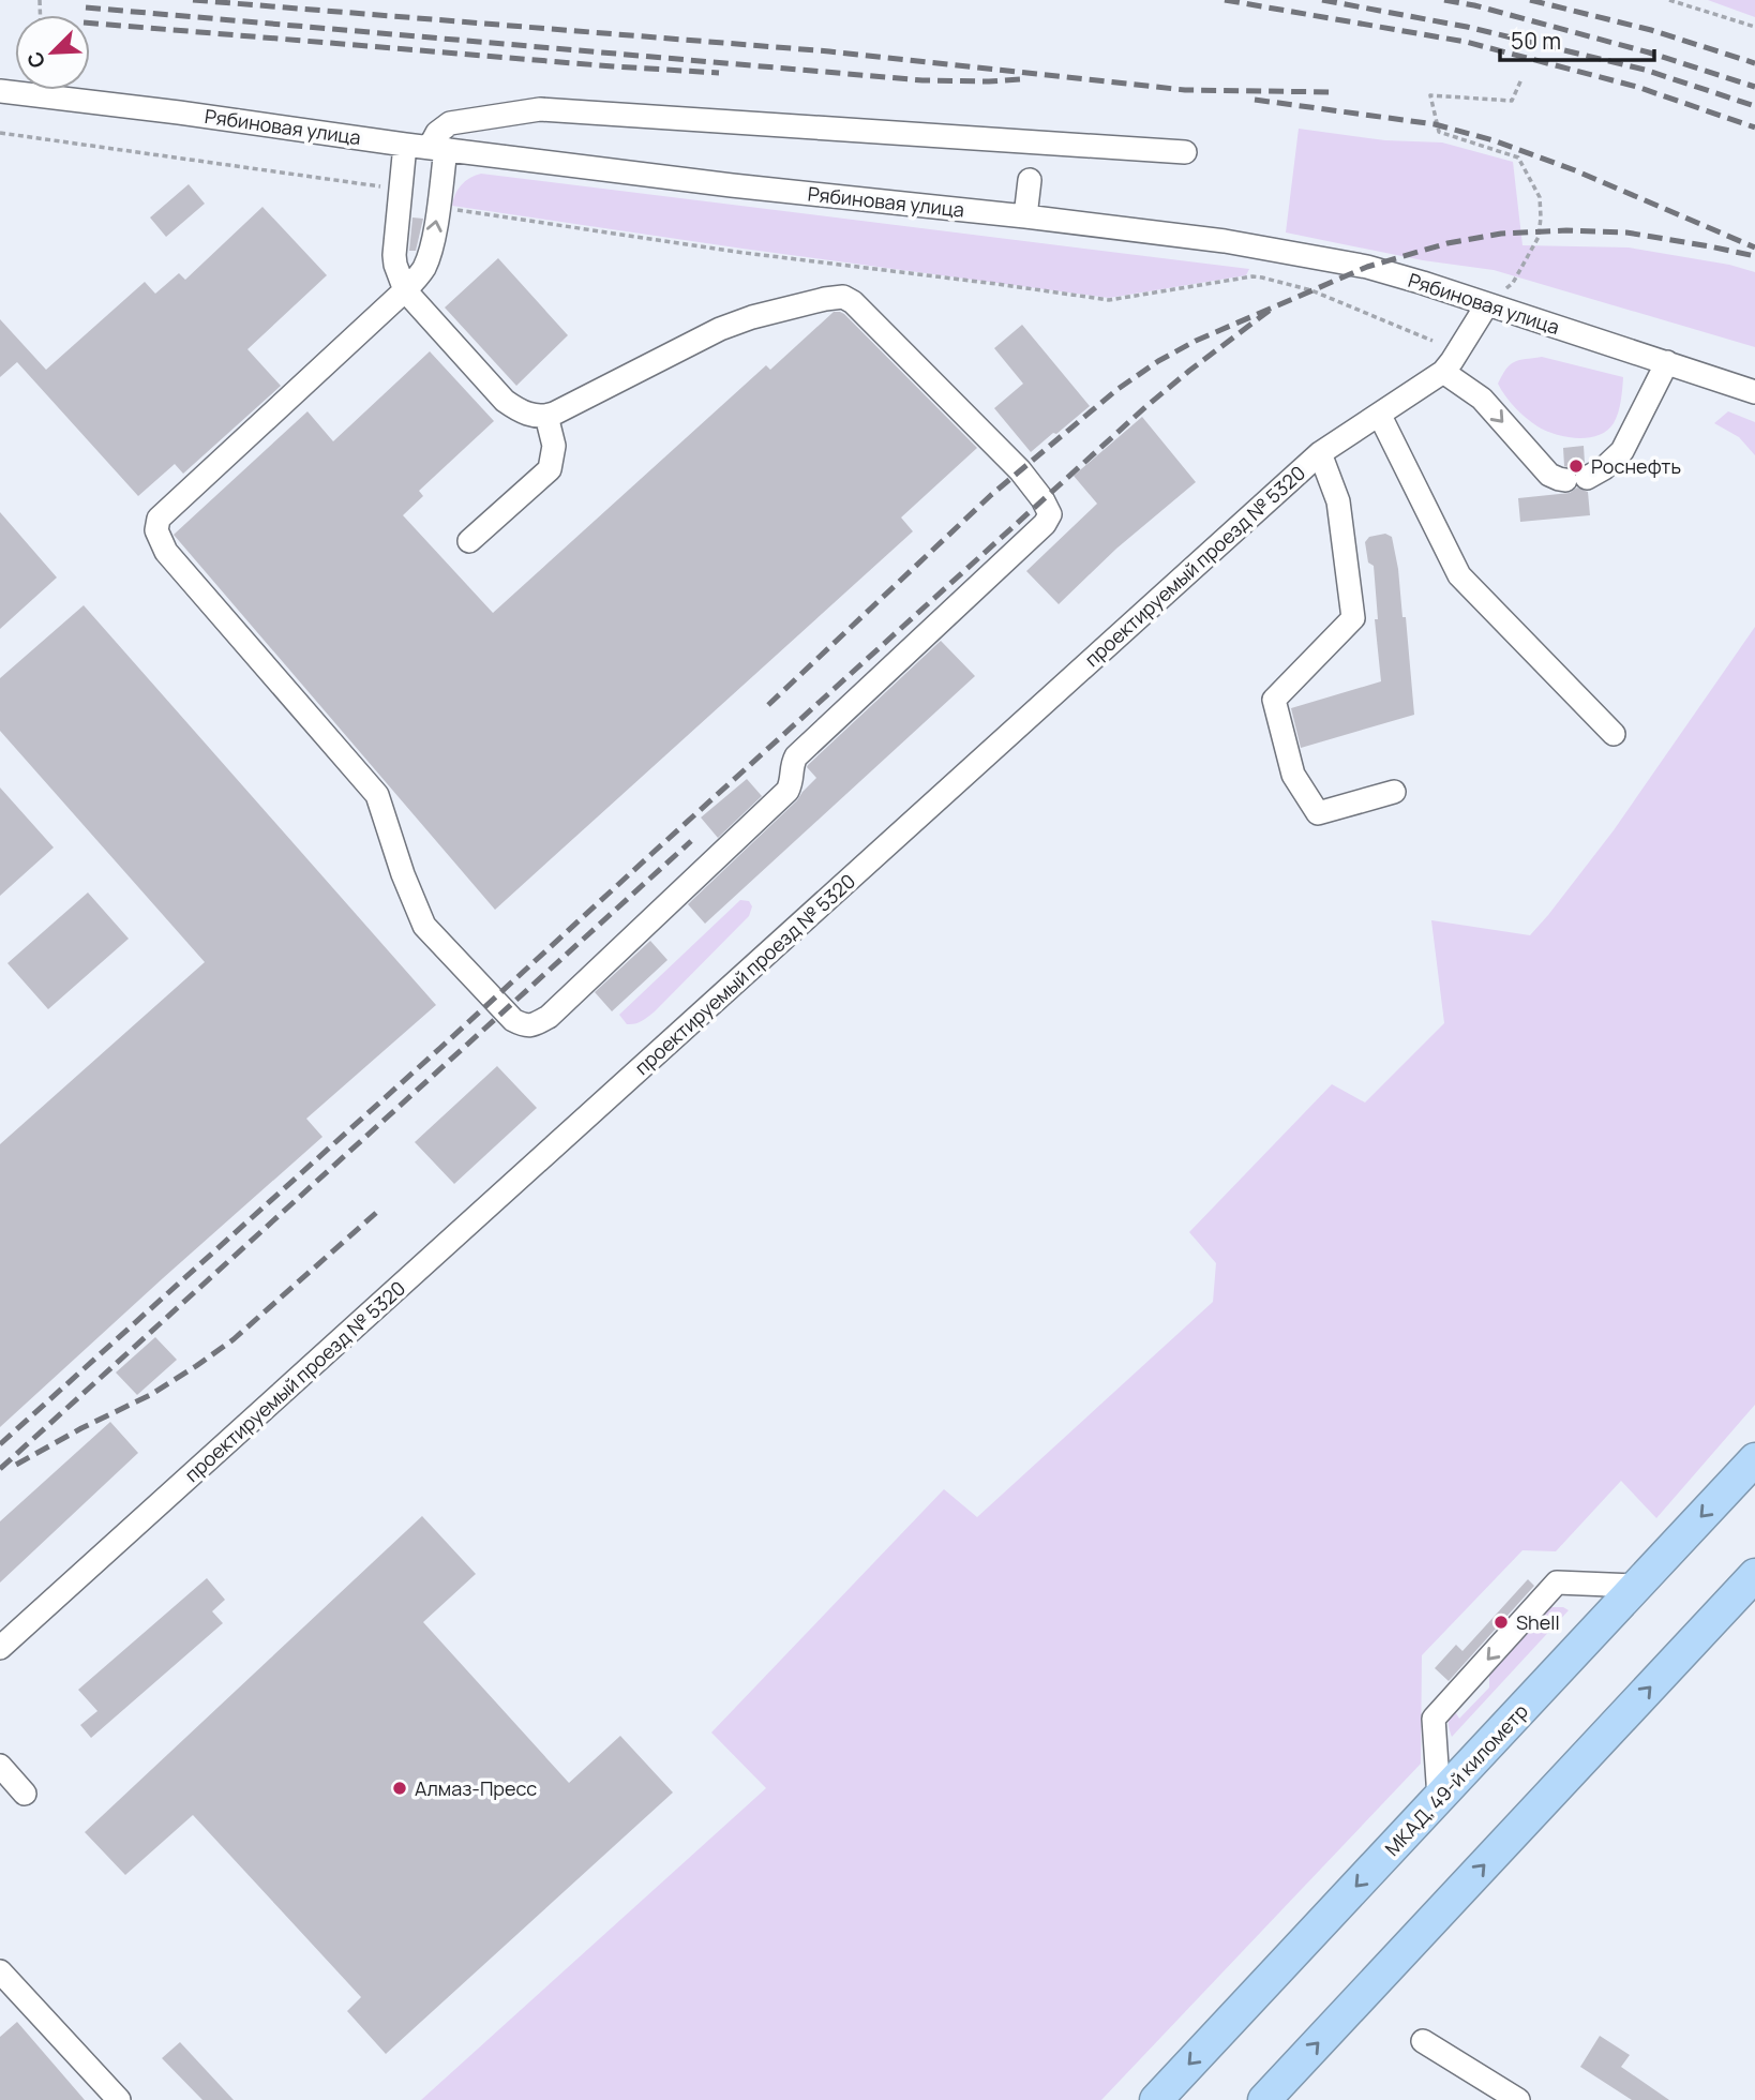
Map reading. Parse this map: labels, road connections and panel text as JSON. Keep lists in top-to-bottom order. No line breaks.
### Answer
{"streets":{"highway":["МКАД, 49-й километр"],"street":["Рябиновая улица","проектируемый проезд № 5320"]},"crossings":[["Рябиновая улица","проектируемый проезд № 5320"]],"places":["Роснефть","Shell","Алмаз-Пресс"],"scale_bar":"50 m","north":"bottom left"}
